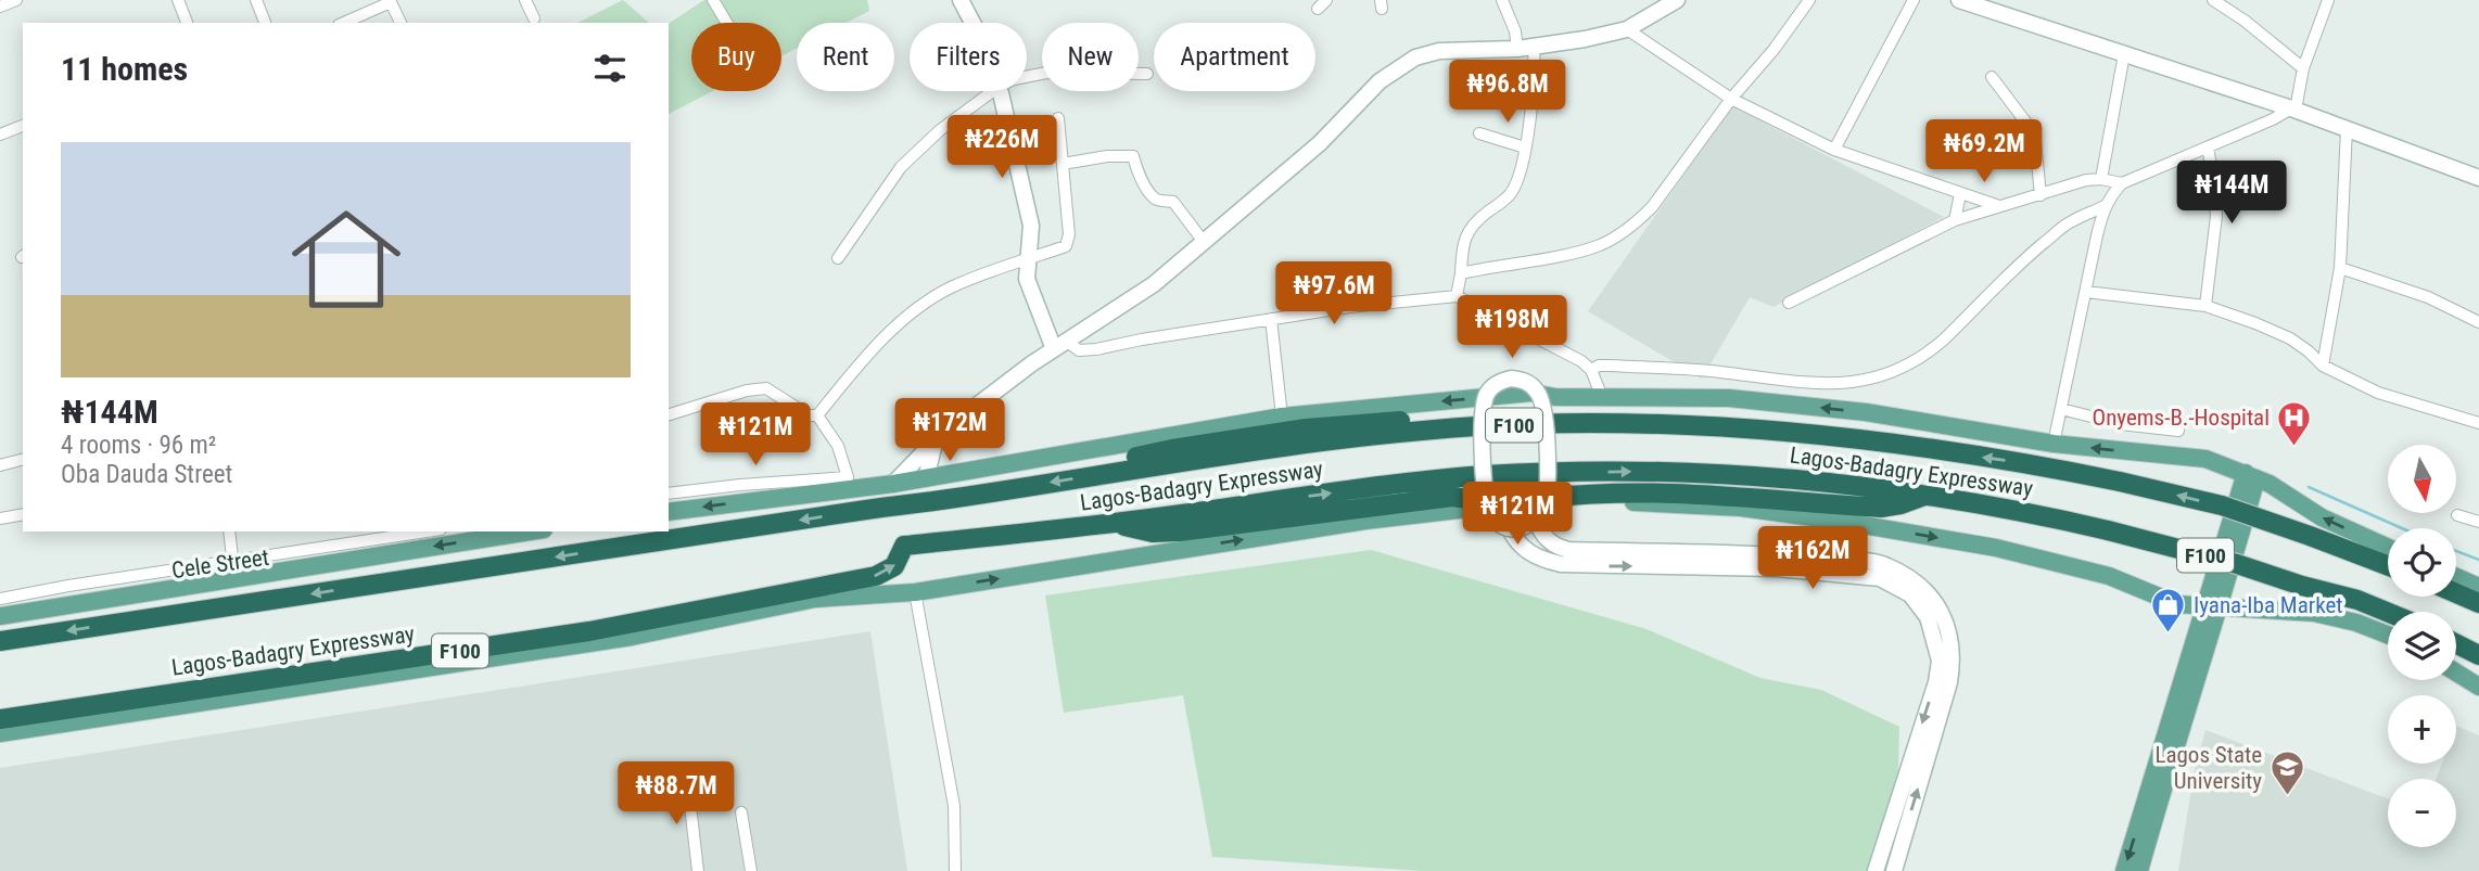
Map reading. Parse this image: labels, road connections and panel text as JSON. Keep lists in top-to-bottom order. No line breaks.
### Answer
{"streets":{"highway":["F100","Lagos-Badagry Expressway"],"street":["Cele Street"]},"places":{"hospital":["Onyems-B.-Hospital"],"shop":["Iyana-Iba Market"],"school or university":["Lagos State University"]},"north":"bottom","page":{"chip":["Buy","Rent","Filters","New","Apartment"],"heading":"11 homes","price":["₦96.8M","₦226M","₦69.2M","₦144M","₦97.6M","₦198M","₦172M","₦121M","₦121M","₦162M","₦88.7M"],"list":[{"name":"₦144M","note":"4 rooms · 96 m² · Oba Dauda Street"}],"map_buttons":["+","−"]}}
